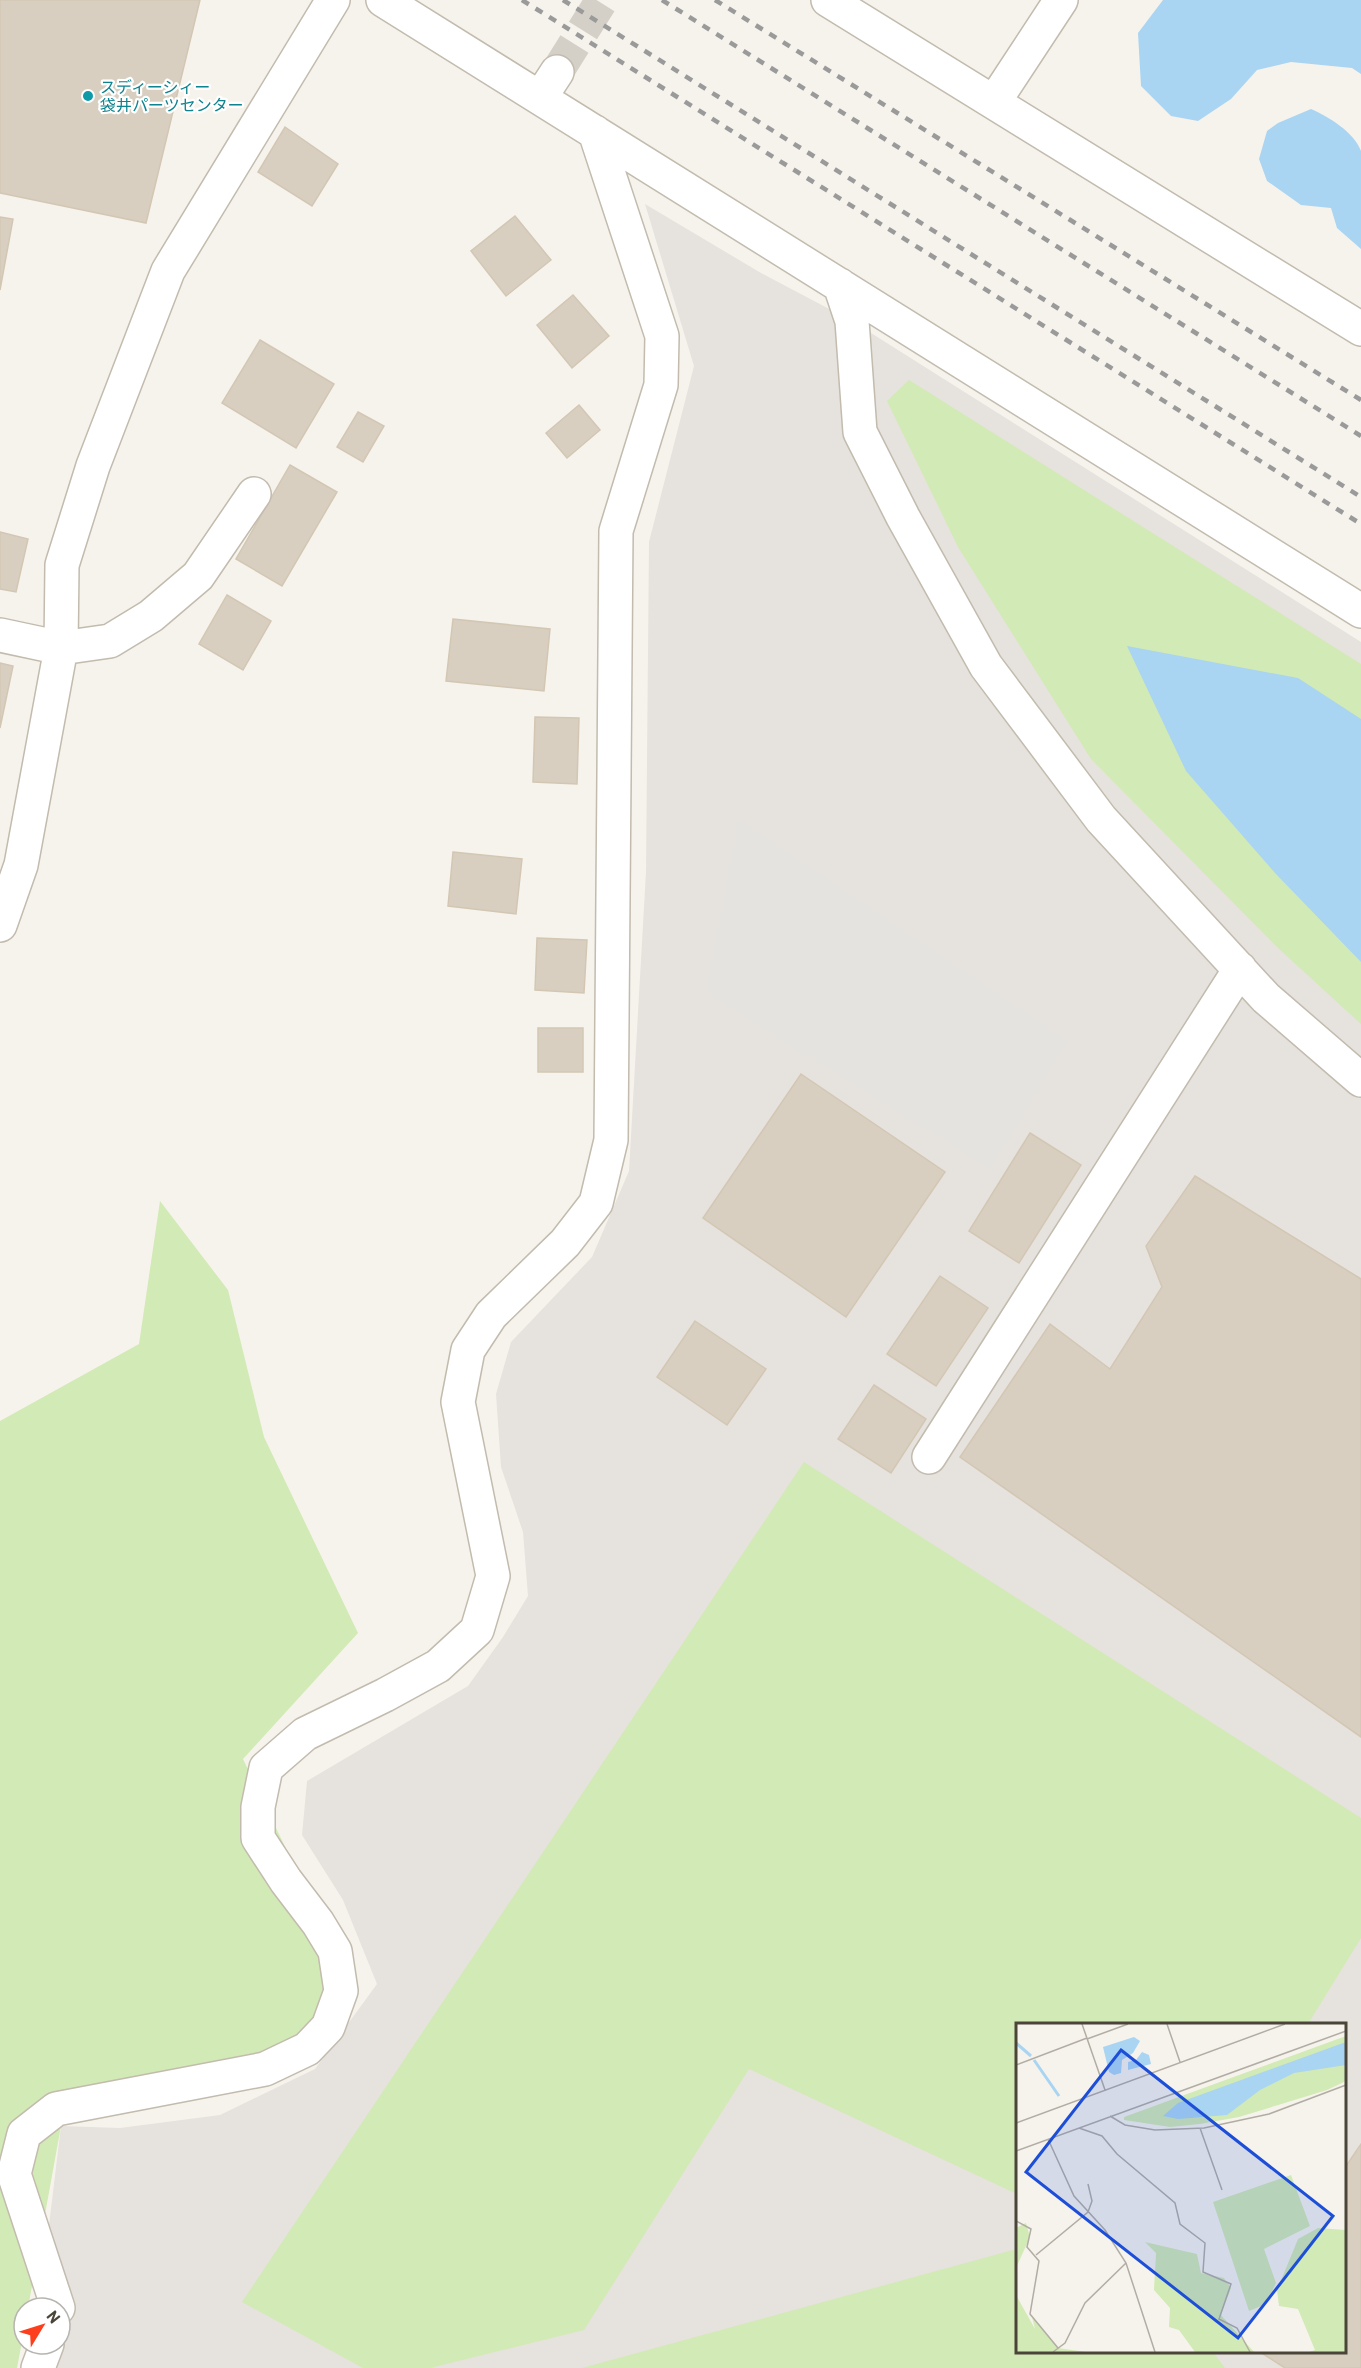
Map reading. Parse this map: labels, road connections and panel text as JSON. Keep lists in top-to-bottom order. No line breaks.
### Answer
{"places":["スディーシィー 袋井パーツセンター"],"north":"top right"}
